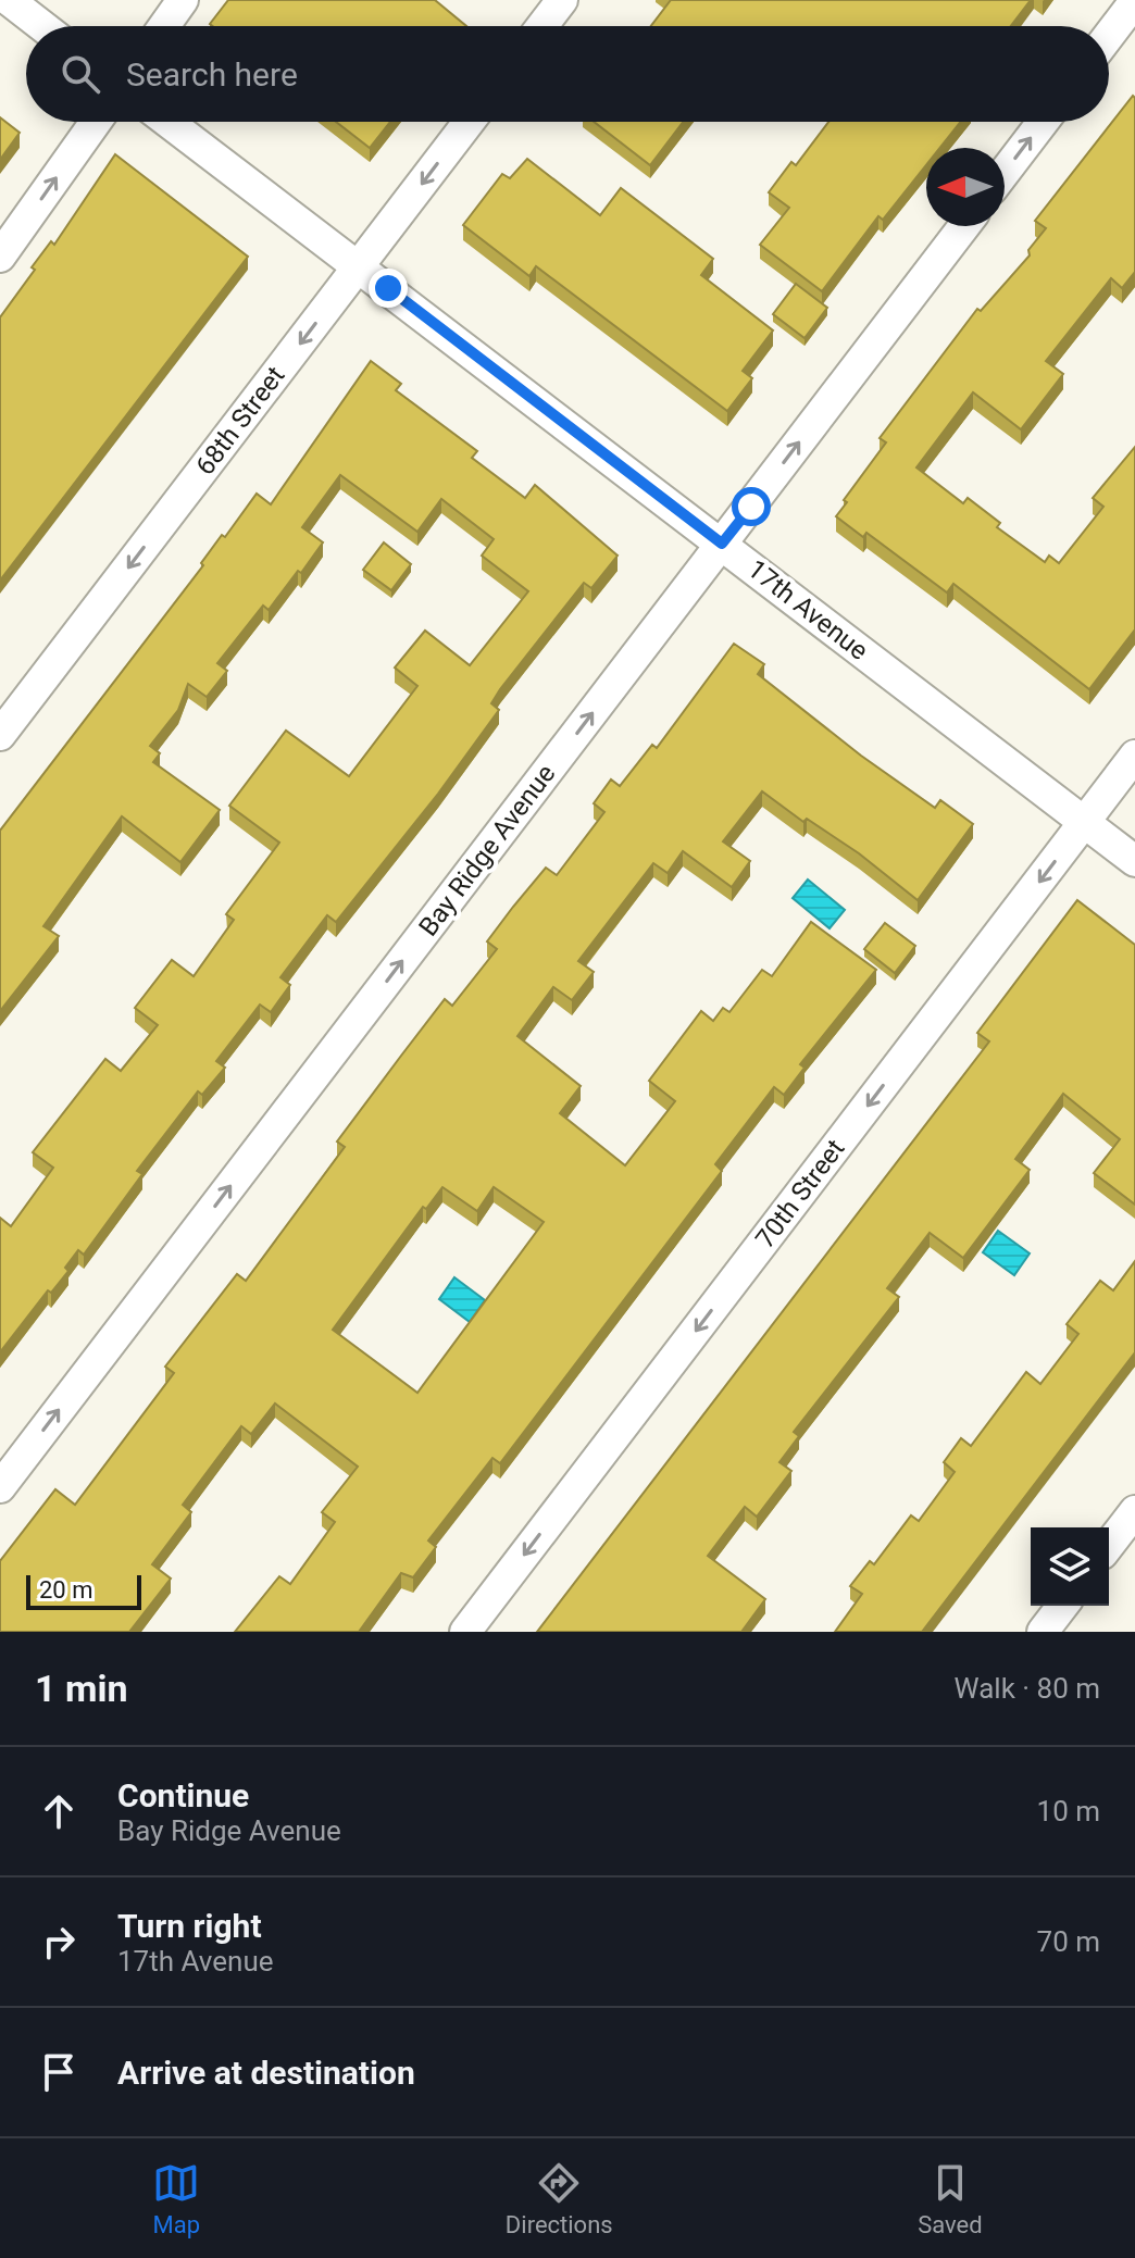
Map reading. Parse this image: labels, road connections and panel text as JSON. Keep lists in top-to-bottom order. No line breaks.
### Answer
{"streets":{"street":["68th Street","17th Avenue","Bay Ridge Avenue","70th Street"]},"crossings":[["68th Street","17th Avenue"],["17th Avenue","Bay Ridge Avenue"],["17th Avenue","70th Street"]],"one_way":["68th Street","Bay Ridge Avenue","70th Street"],"scale_bar":"20 m","north":"left","page":{"search":"Search here","scale":"20 m","heading":["1 min","Walk · 80 m"],"list":[["Continue","Bay Ridge Avenue","10 m"],["Turn right","17th Avenue","70 m"],"Arrive at destination"],"nav":["Map","Directions","Saved"]}}
